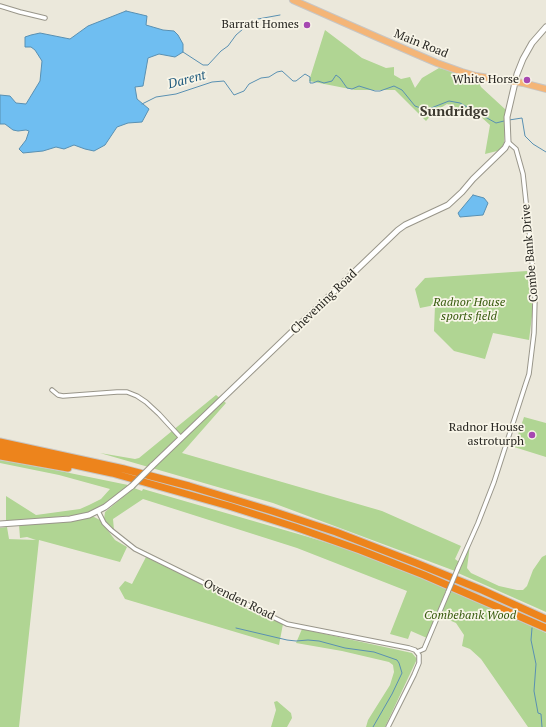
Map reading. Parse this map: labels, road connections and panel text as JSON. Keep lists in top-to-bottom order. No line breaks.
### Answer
{"streets":{"main road":["Main Road","Chevening Road"],"street":["Combe Bank Drive","Ovenden Road"]},"crossings":[["Combe Bank Drive","Chevening Road"],["Chevening Road","Ovenden Road"]],"districts":["Sundridge"],"water":["Darent"],"parks":["Radnor House sports field","Combebank Wood"],"places":["Barratt Homes","White Horse","Radnor House astroturph"]}
